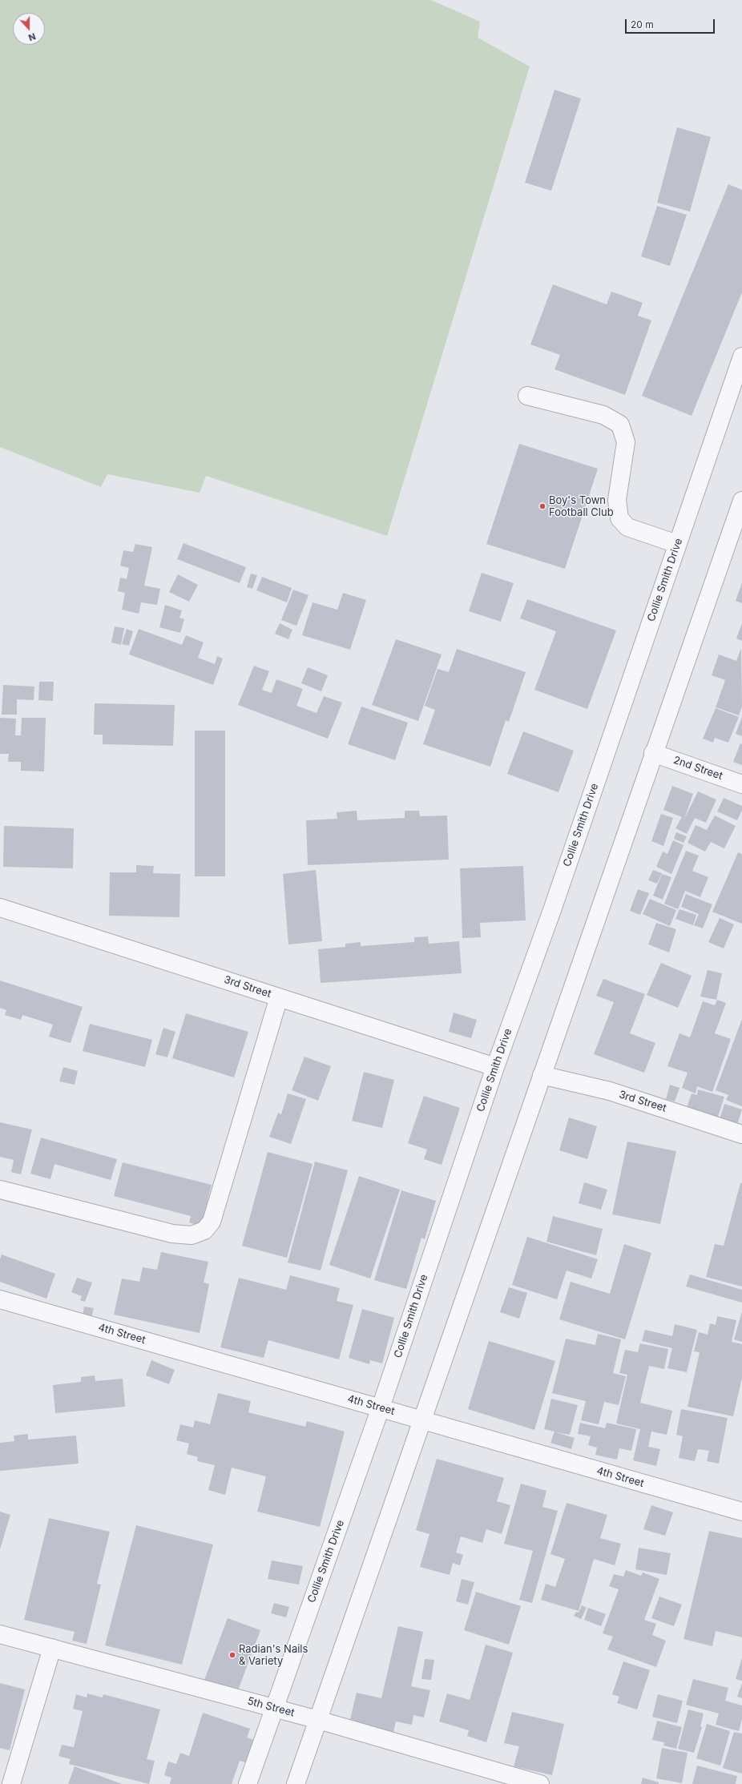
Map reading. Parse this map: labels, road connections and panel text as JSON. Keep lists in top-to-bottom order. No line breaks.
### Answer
{"streets":{"street":["Collie Smith Drive","2nd Street","3rd Street","4th Street","5th Street"]},"crossings":[["Collie Smith Drive","3rd Street"],["Collie Smith Drive","4th Street"],["Collie Smith Drive","5th Street"]],"places":["Boy's Town Football Club","Radian's Nails & Variety"],"scale_bar":"20 m","north":"bottom"}
